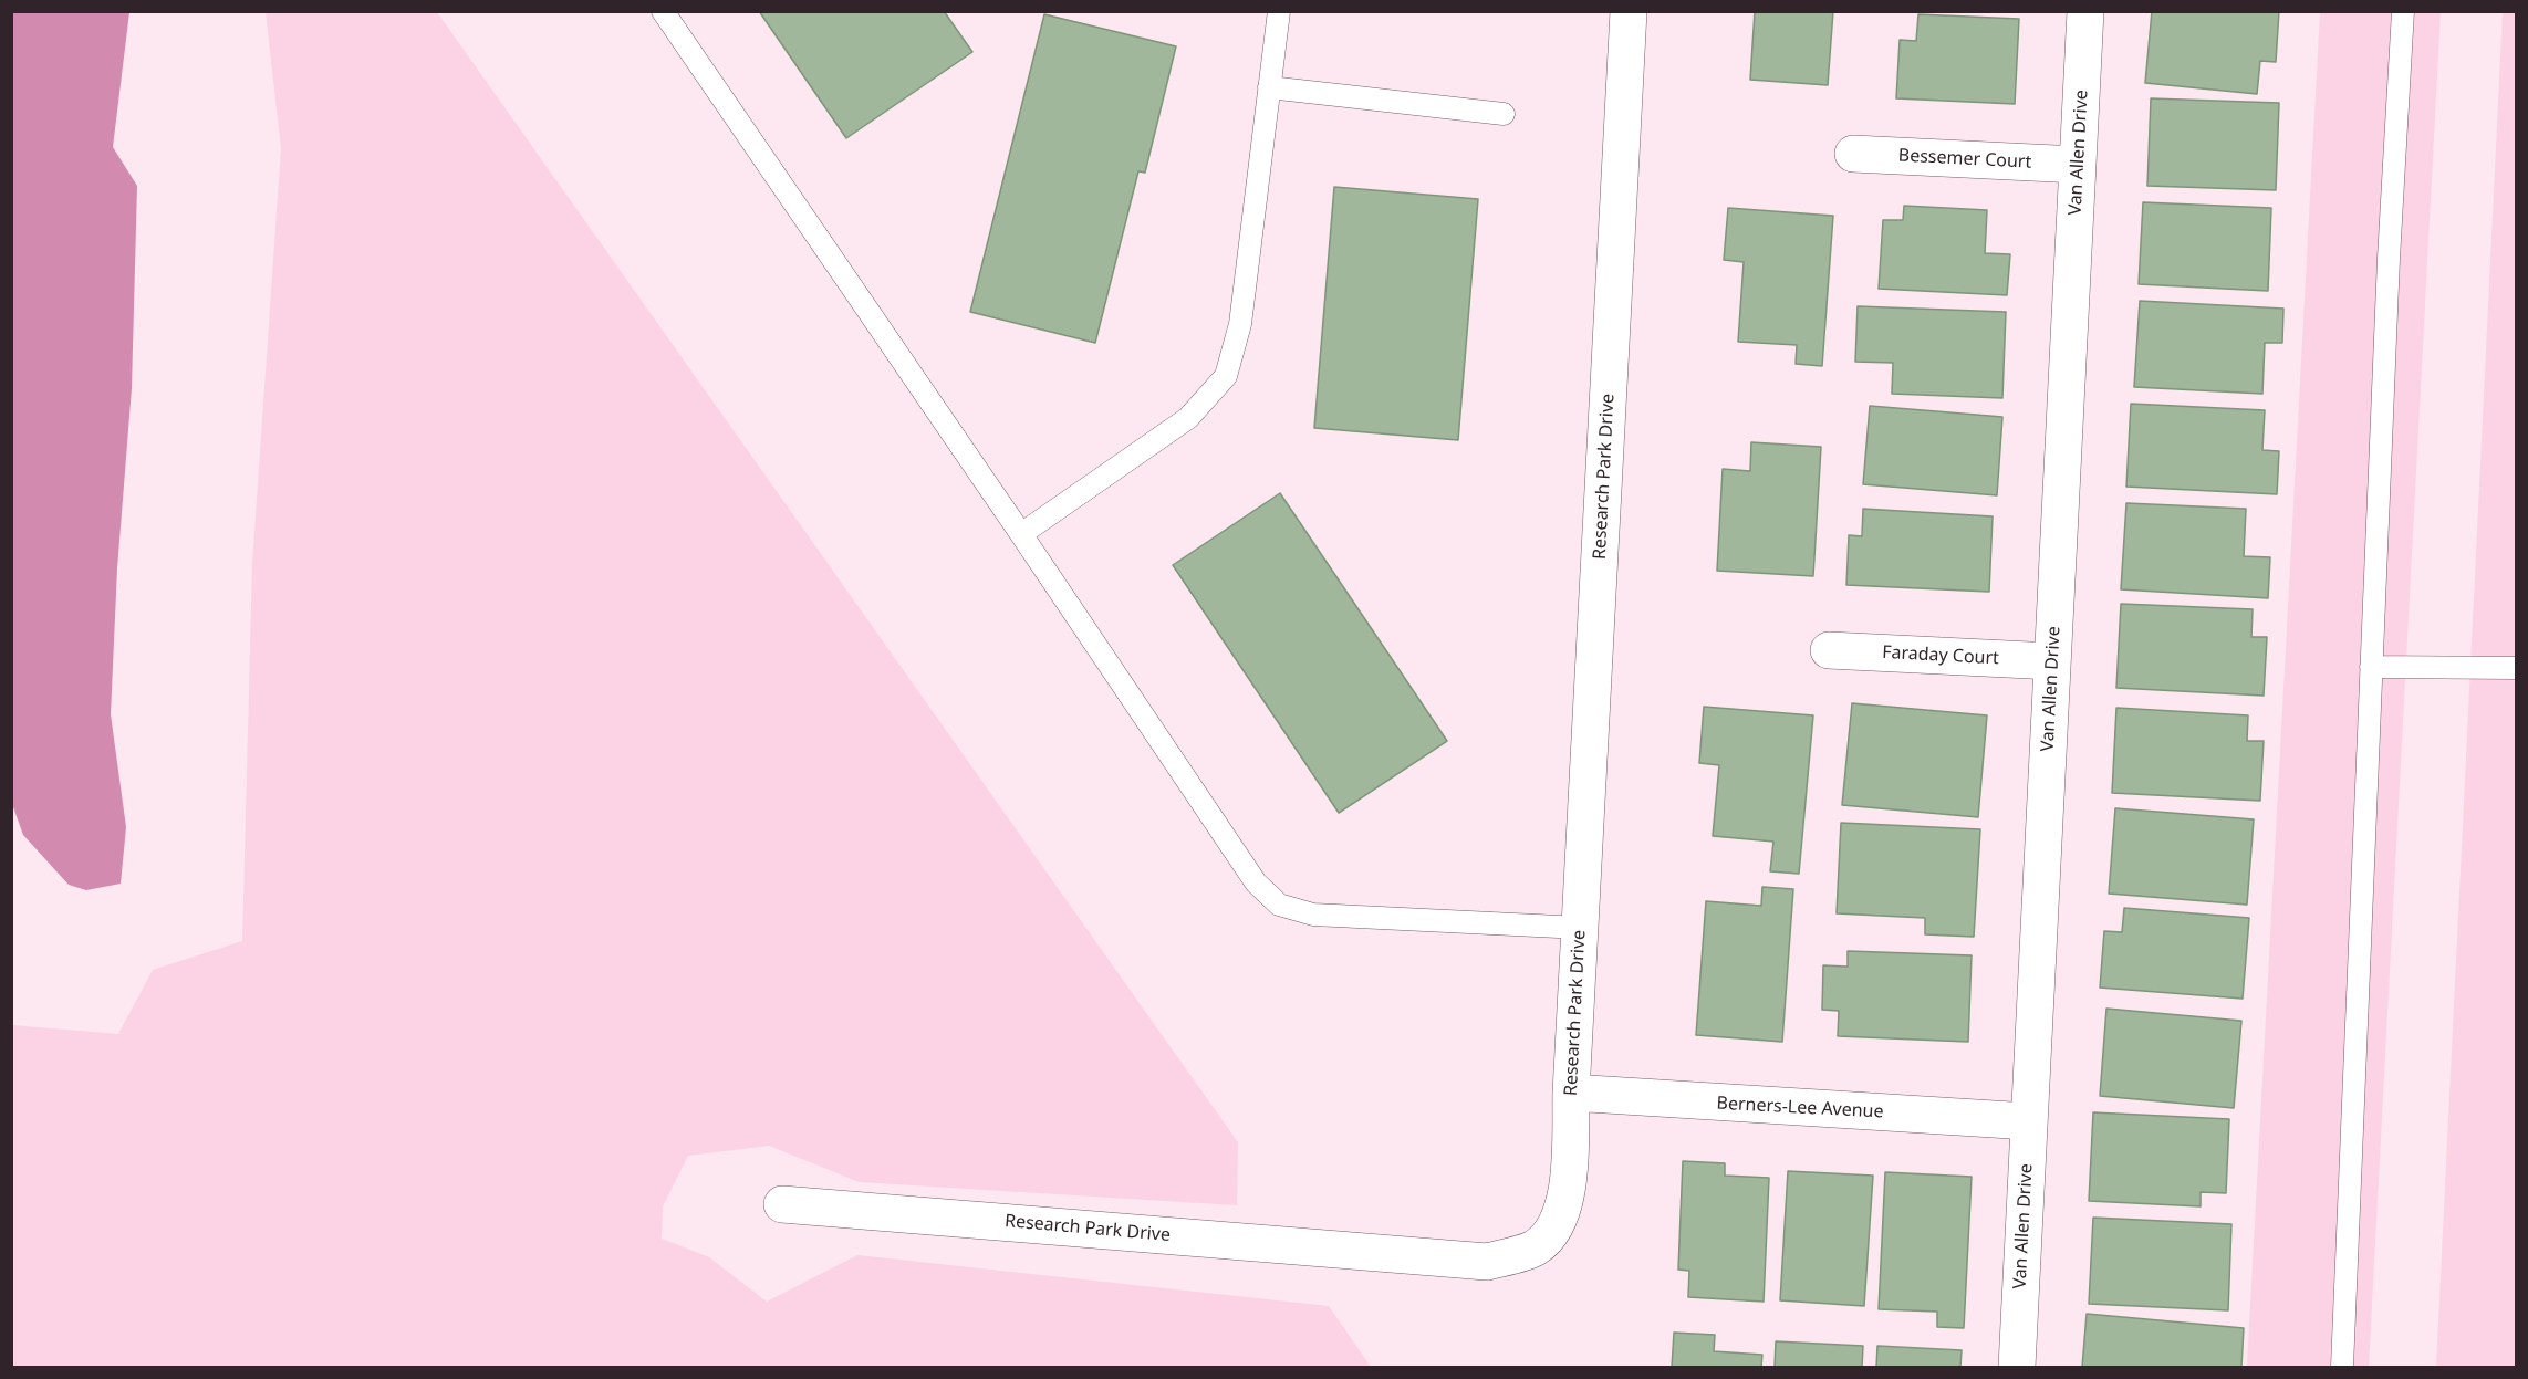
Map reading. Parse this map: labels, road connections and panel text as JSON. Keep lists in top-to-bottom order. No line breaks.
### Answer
{"streets":{"street":["Van Allen Drive","Bessemer Court","Research Park Drive","Faraday Court","Berners-Lee Avenue"]},"crossings":[["Van Allen Drive","Bessemer Court"],["Van Allen Drive","Faraday Court"],["Van Allen Drive","Berners-Lee Avenue"],["Research Park Drive","Berners-Lee Avenue"]]}
